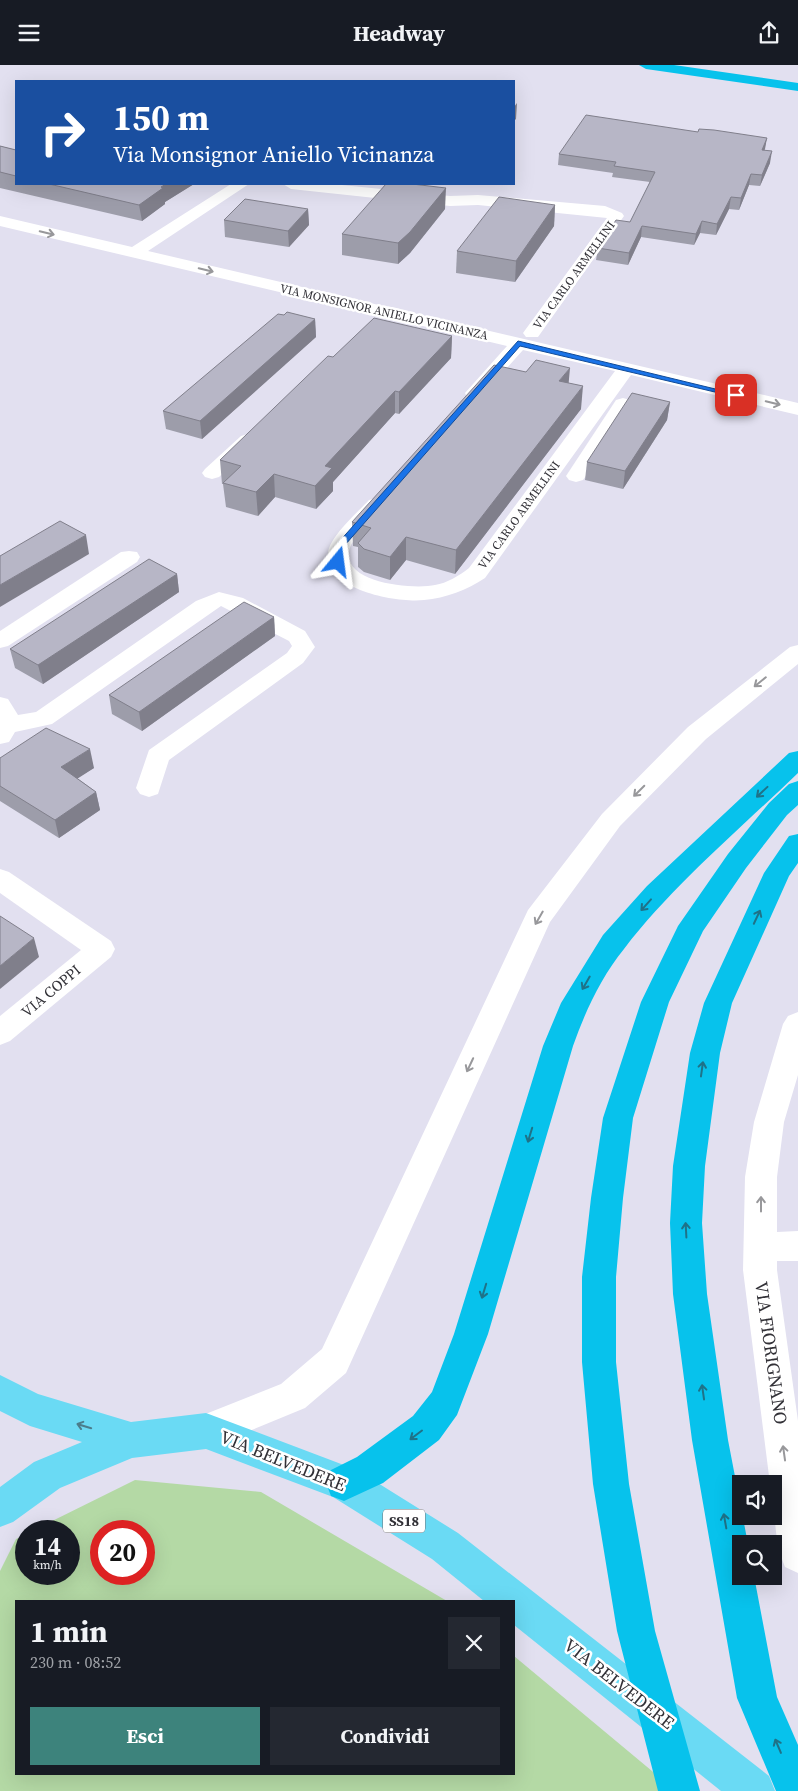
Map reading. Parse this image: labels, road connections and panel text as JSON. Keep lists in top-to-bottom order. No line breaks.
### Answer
{"streets":{"main road":["VIA BELVEDERE","SS18"],"street":["VIA CARLO ARMELLINI","VIA MONSIGNOR ANIELLO VICINANZA","VIA COPPI","VIA FIORIGNANO"]},"crossings":[["VIA CARLO ARMELLINI","VIA MONSIGNOR ANIELLO VICINANZA"],["VIA BELVEDERE","SS18"]],"one_way":["VIA FIORIGNANO"],"page":{"header":"Headway","turn":["150 m","Via Monsignor Aniello Vicinanza"],"speed":"14 km/h","limit":"20","heading":["1 min","230 m · 08:52"],"buttons":["Esci","Condividi"]}}
